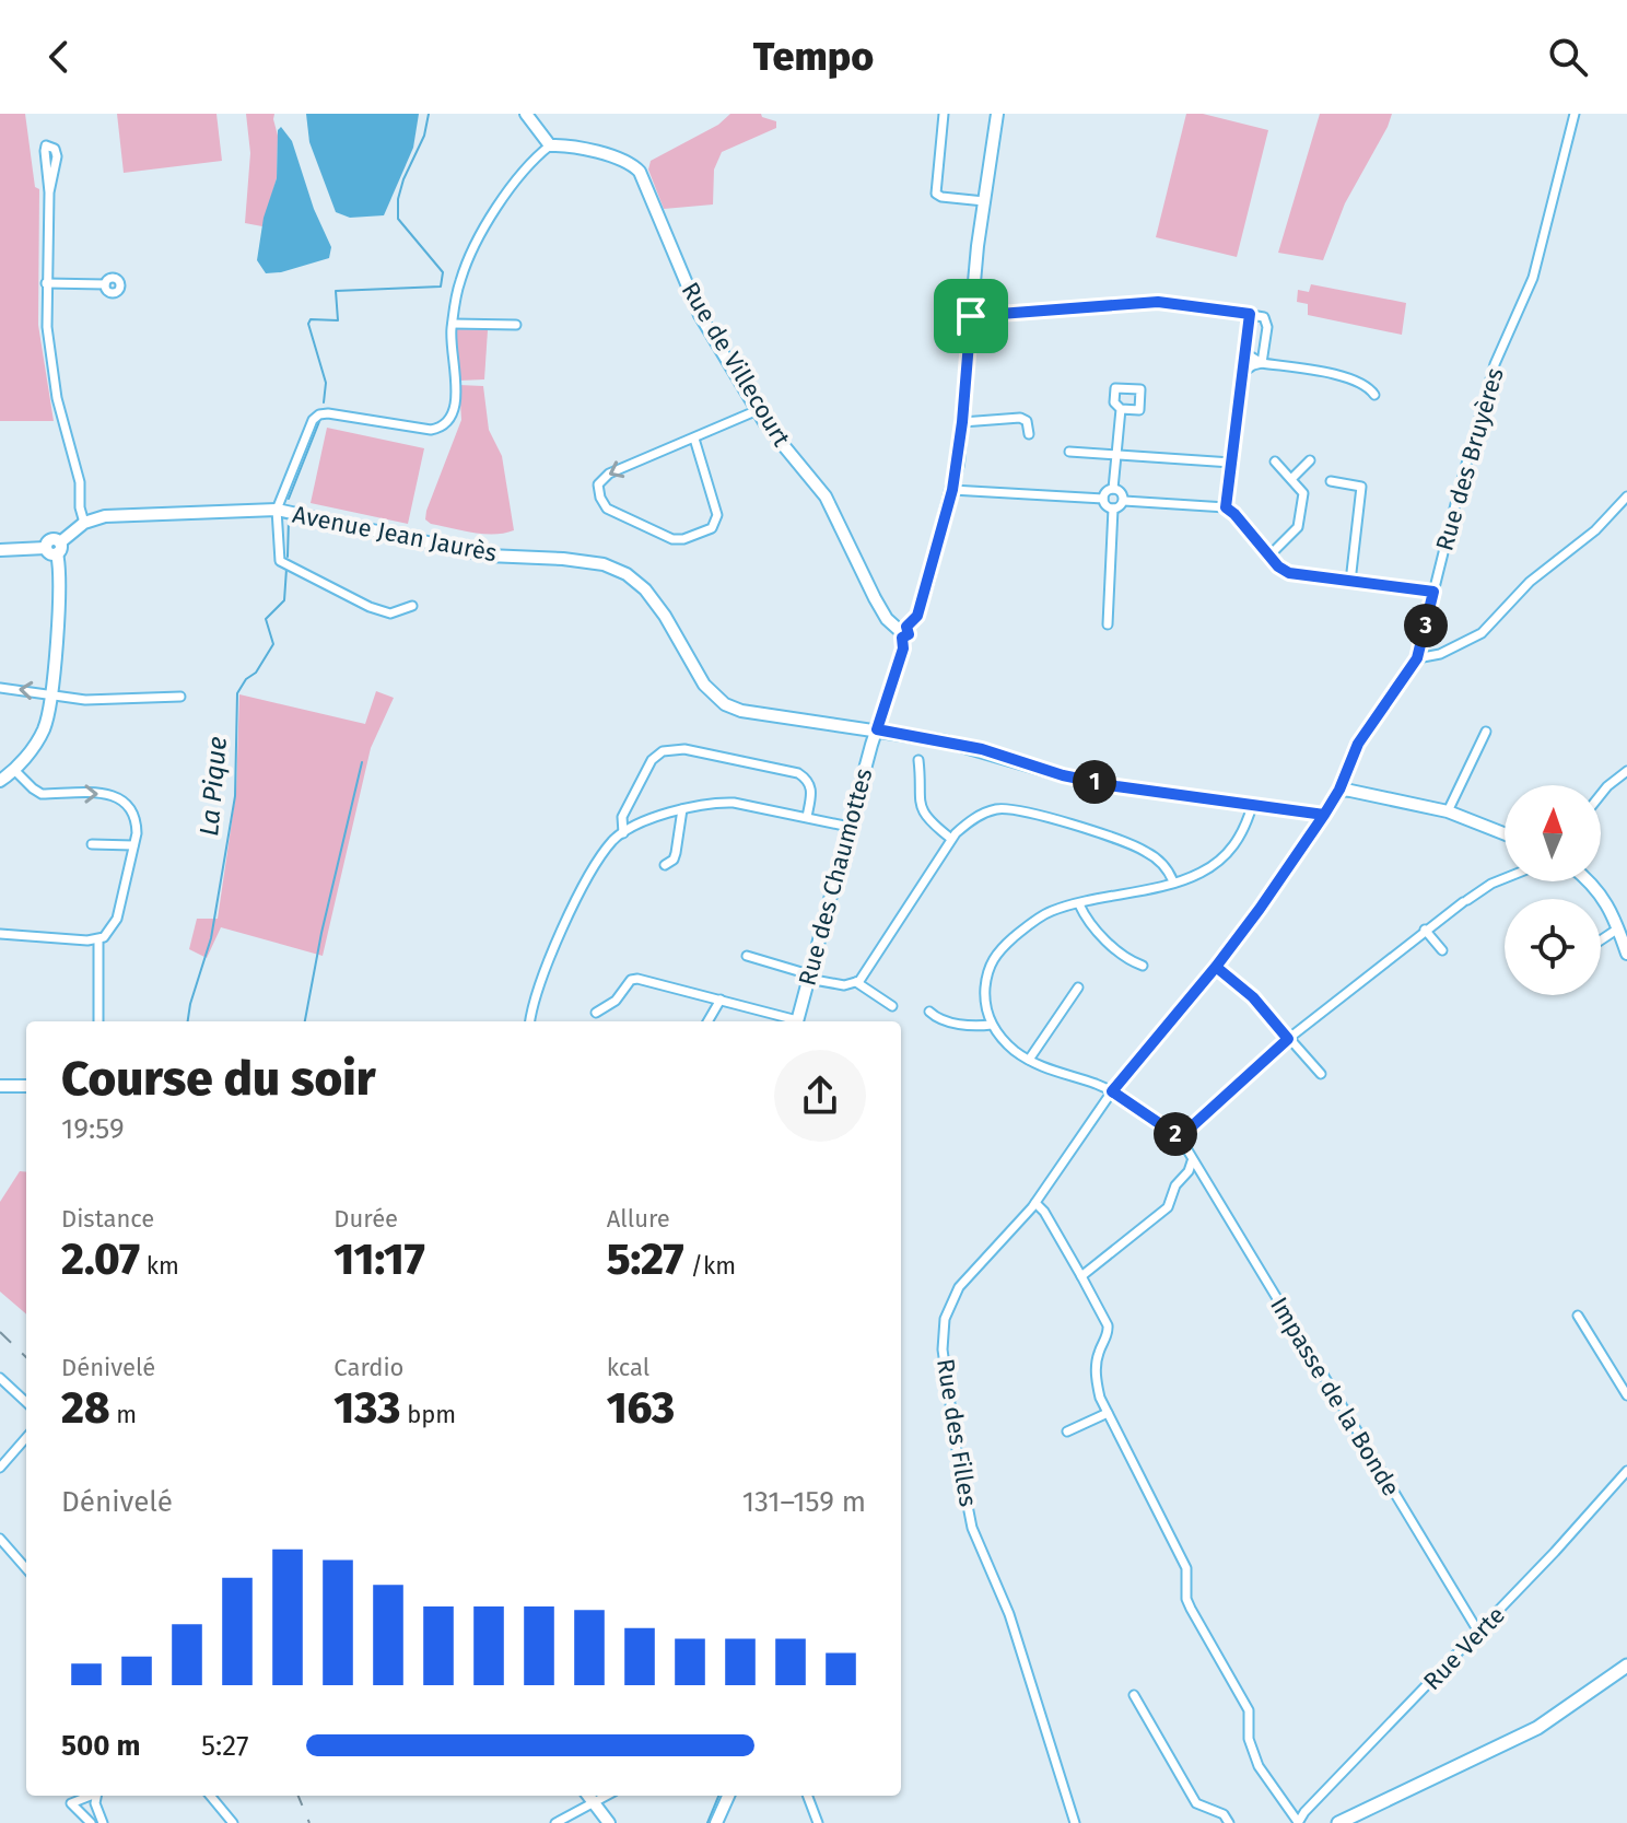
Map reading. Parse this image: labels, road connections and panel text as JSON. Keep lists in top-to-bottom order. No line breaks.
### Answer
{"streets":{"street":["Rue de Villecourt","Rue des Bruyères","Avenue Jean Jaurès","Rue des Chaumottes","Impasse de la Bonde","Rue des Filles","Rue Verte"]},"crossings":[["Rue de Villecourt","Rue des Chaumottes"],["Rue des Bruyères","Rue des Filles"],["Avenue Jean Jaurès","Rue des Chaumottes"],["Avenue Jean Jaurès","Rue des Filles"],["Impasse de la Bonde","Rue Verte"]],"water":["La Pique"],"north":"top","page":{"header":"Tempo","pins":["3","1","2"],"heading":["Course du soir","19:59"],"stats":[["Distance","2.07 km"],["Durée","11:17"],["Allure","5:27 /km"],["Dénivelé","28 m"],["Cardio","133 bpm"],["kcal","163"]],"chart":["Dénivelé","131–159 m"],"list":[{"name":"500 m","note":"5:27"}]}}
